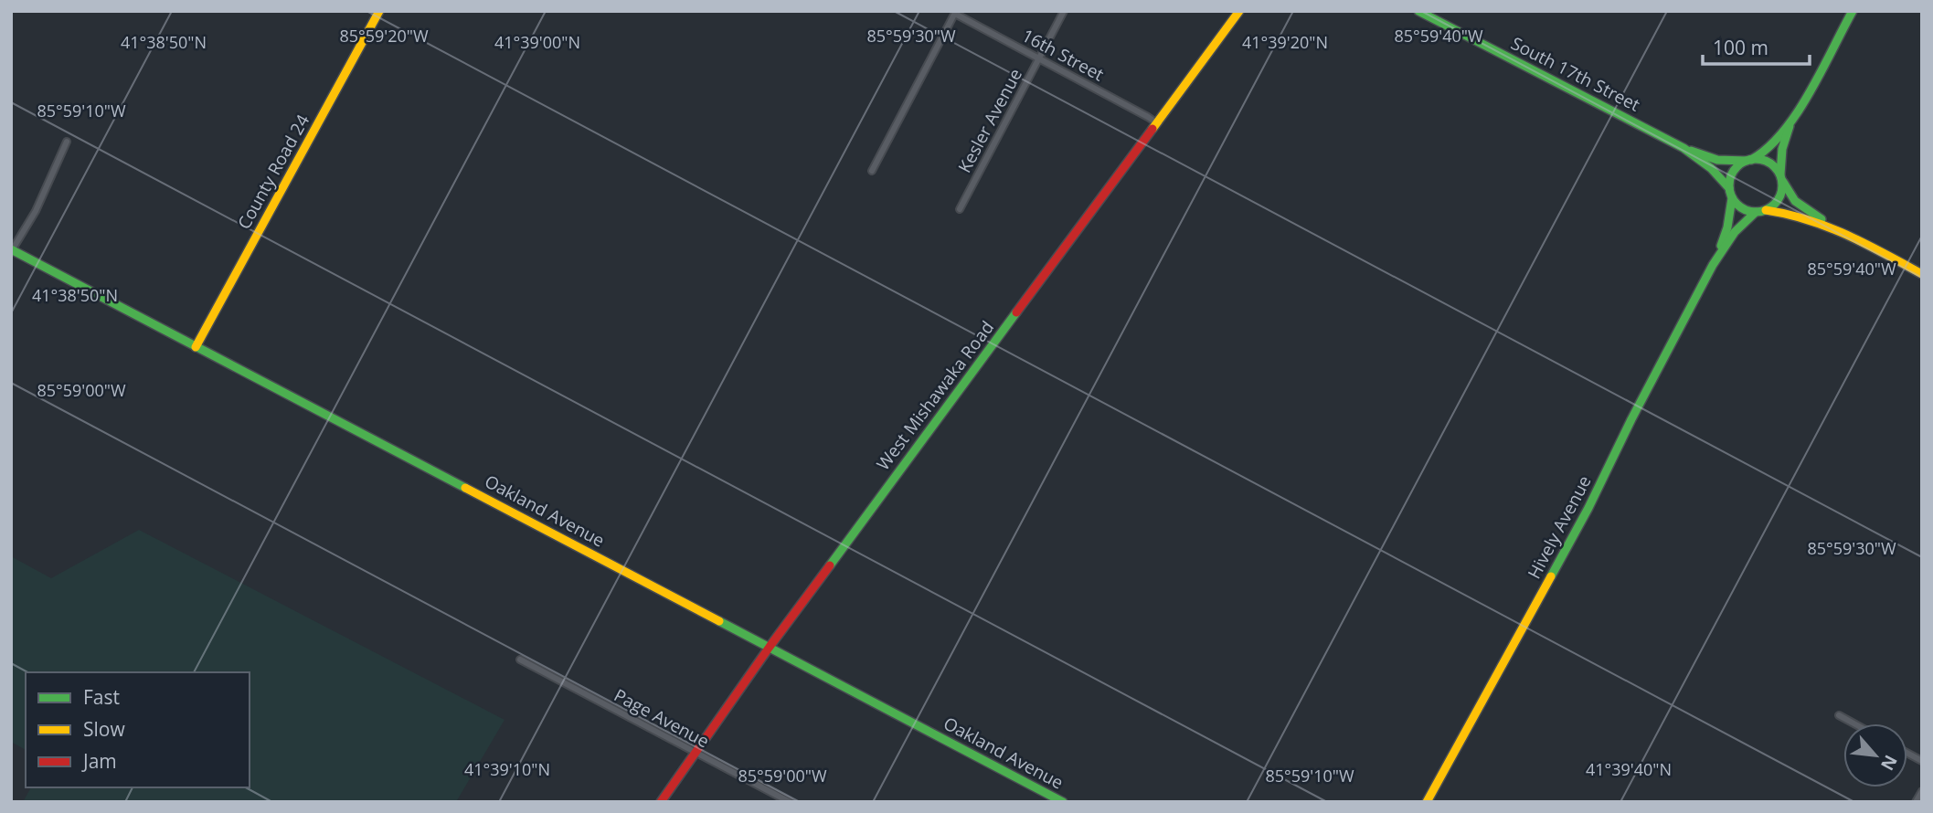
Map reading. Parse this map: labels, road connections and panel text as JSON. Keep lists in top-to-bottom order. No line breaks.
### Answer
{"streets":{"street":["16th Street","South 17th Street","Kesler Avenue","County Road 24","West Mishawaka Road","Oakland Avenue","Hively Avenue","Page Avenue"]},"crossings":[["16th Street","Kesler Avenue"],["16th Street","West Mishawaka Road"],["County Road 24","Oakland Avenue"],["West Mishawaka Road","Oakland Avenue"],["West Mishawaka Road","Page Avenue"]],"legend":["Fast","Slow","Jam"],"scale_bar":"100 m","north":"bottom right","coordinates":["85°59'20\"W","85°59'30\"W","85°59'40\"W","41°38'50\"N","41°39'00\"N","41°39'20\"N","85°59'10\"W","85°59'00\"W","41°39'10\"N","41°39'40\"N"]}
